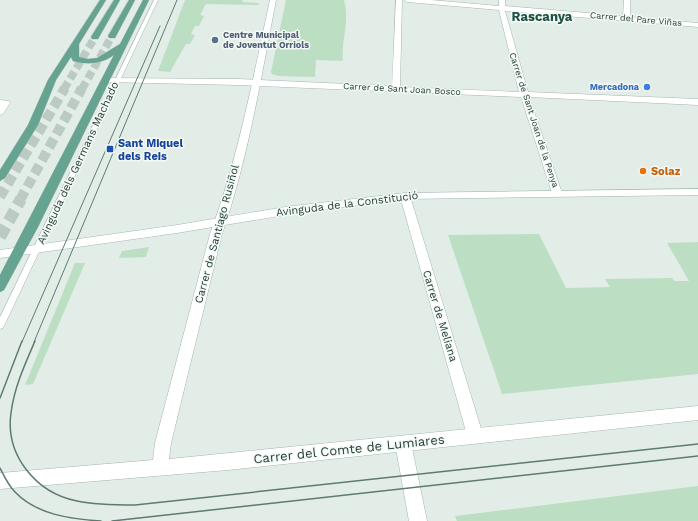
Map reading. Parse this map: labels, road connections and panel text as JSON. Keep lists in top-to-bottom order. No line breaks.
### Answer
{"streets":{"main road":["Avinguda dels Germans Machado"],"street":["Carrer del Pare Viñas","Carrer de Sant Joan Bosco","Carrer de Sant Joan de la Penya","Avinguda de la Constitució","Carrer de Santiago Rusiñol","Carrer de Meliana","Carrer del Comte de Lumiares"]},"crossings":[["Carrer del Pare Viñas","Carrer de Sant Joan de la Penya"],["Carrer de Sant Joan Bosco","Carrer de Sant Joan de la Penya"],["Carrer de Sant Joan Bosco","Avinguda dels Germans Machado"],["Carrer de Sant Joan Bosco","Carrer de Santiago Rusiñol"],["Carrer de Sant Joan de la Penya","Avinguda de la Constitució"],["Avinguda dels Germans Machado","Avinguda de la Constitució"],["Avinguda de la Constitució","Carrer de Santiago Rusiñol"],["Avinguda de la Constitució","Carrer de Meliana"],["Carrer de Santiago Rusiñol","Carrer del Comte de Lumiares"],["Carrer de Meliana","Carrer del Comte de Lumiares"]],"districts":["Rascanya"],"places":{"other":["Centre Municipal de Joventut Orriols","Mercadona","Solaz"],"transit":["Sant Miquel dels Reis"]}}
